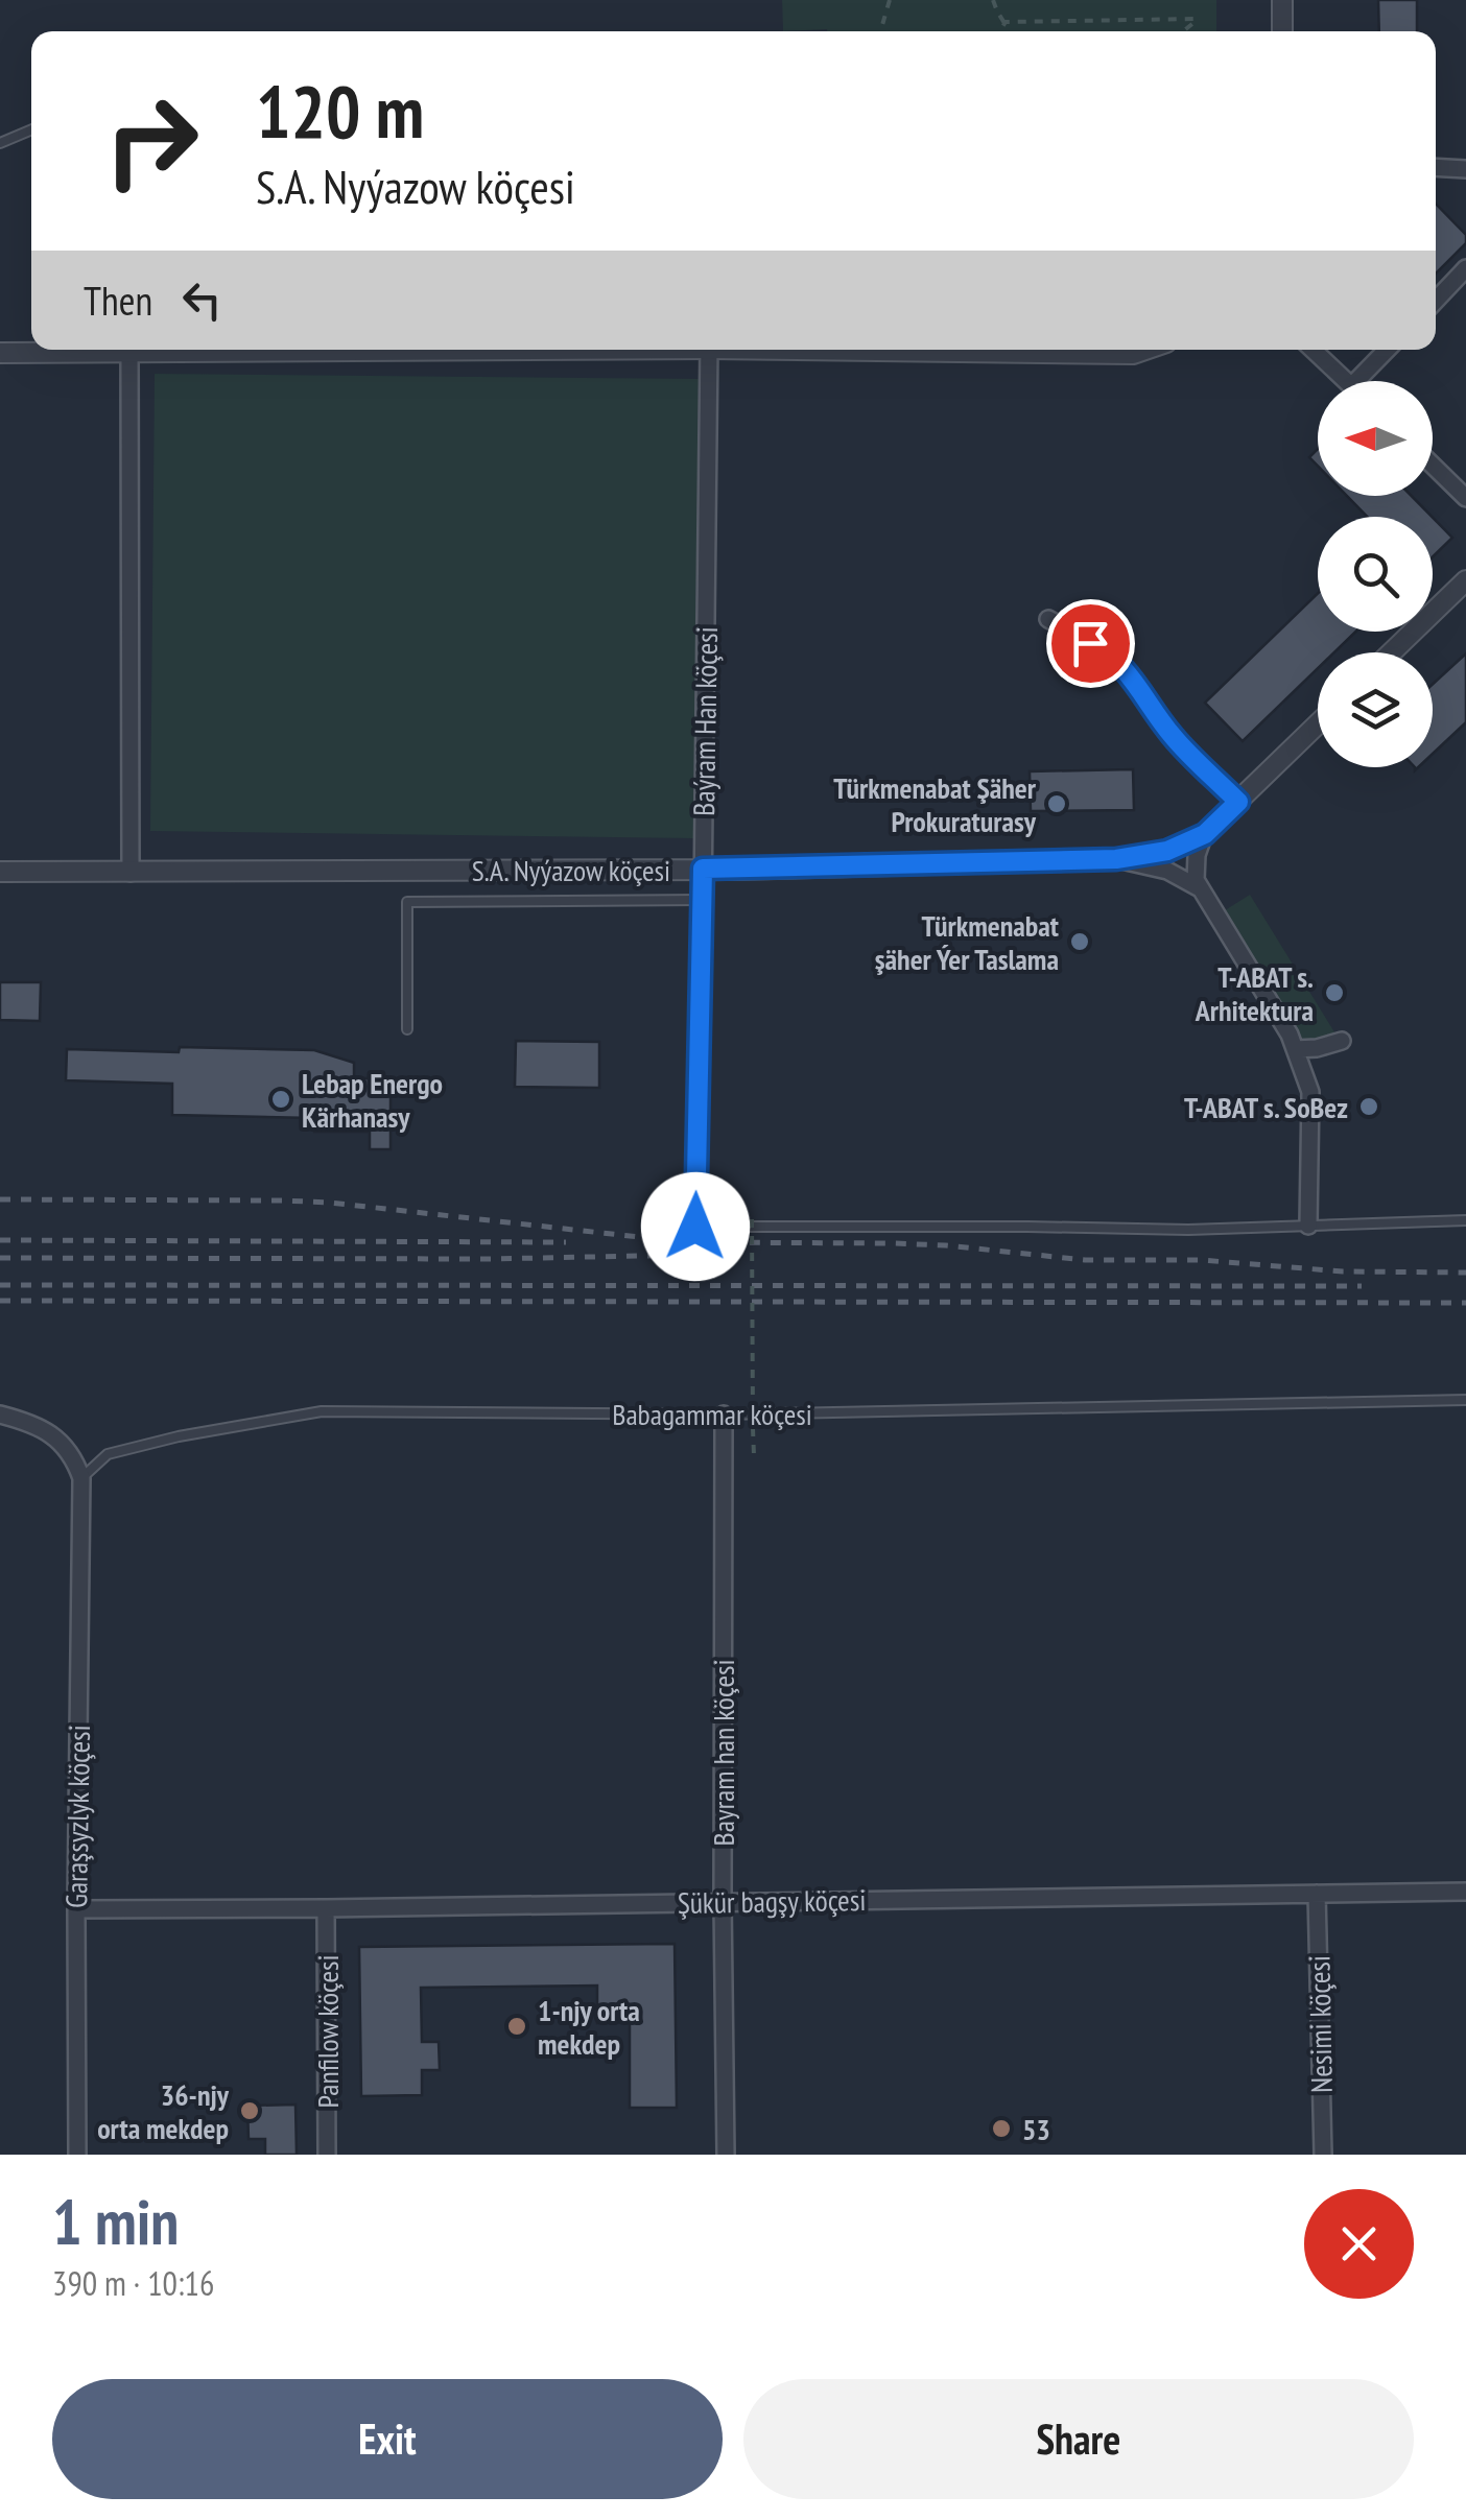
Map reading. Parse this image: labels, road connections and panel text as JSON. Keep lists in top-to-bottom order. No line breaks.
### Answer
{"streets":{"street":["Baýram Han köçesi","S.A. Nyýazow köçesi","Bayram han köçesi","Garaşsyzlyk köçesi","Şükür bagşy köçesi","Nesimi köçesi","Panfilow köçesi"],"lane":["Babagammar köçesi"]},"crossings":[["Baýram Han köçesi","S.A. Nyýazow köçesi"],["Babagammar köçesi","Bayram han köçesi"],["Babagammar köçesi","Garaşsyzlyk köçesi"],["Bayram han köçesi","Şükür bagşy köçesi"],["Garaşsyzlyk köçesi","Şükür bagşy köçesi"],["Şükür bagşy köçesi","Nesimi köçesi"],["Şükür bagşy köçesi","Panfilow köçesi"]],"places":["Türkmenabat Şäher Prokuraturasy","Türkmenabat şäher Ýer Taslama","T-ABAT s. Arhitektura","Lebap Energo Kärhanasy","T-ABAT s. SoBez","1-njy orta mekdep","36-njy orta mekdep","53"],"north":"left","page":{"turn":["120 m","S.A. Nyýazow köçesi"],"then":"Then","heading":["1 min","390 m · 10:16"],"buttons":["Exit","Share"]}}
